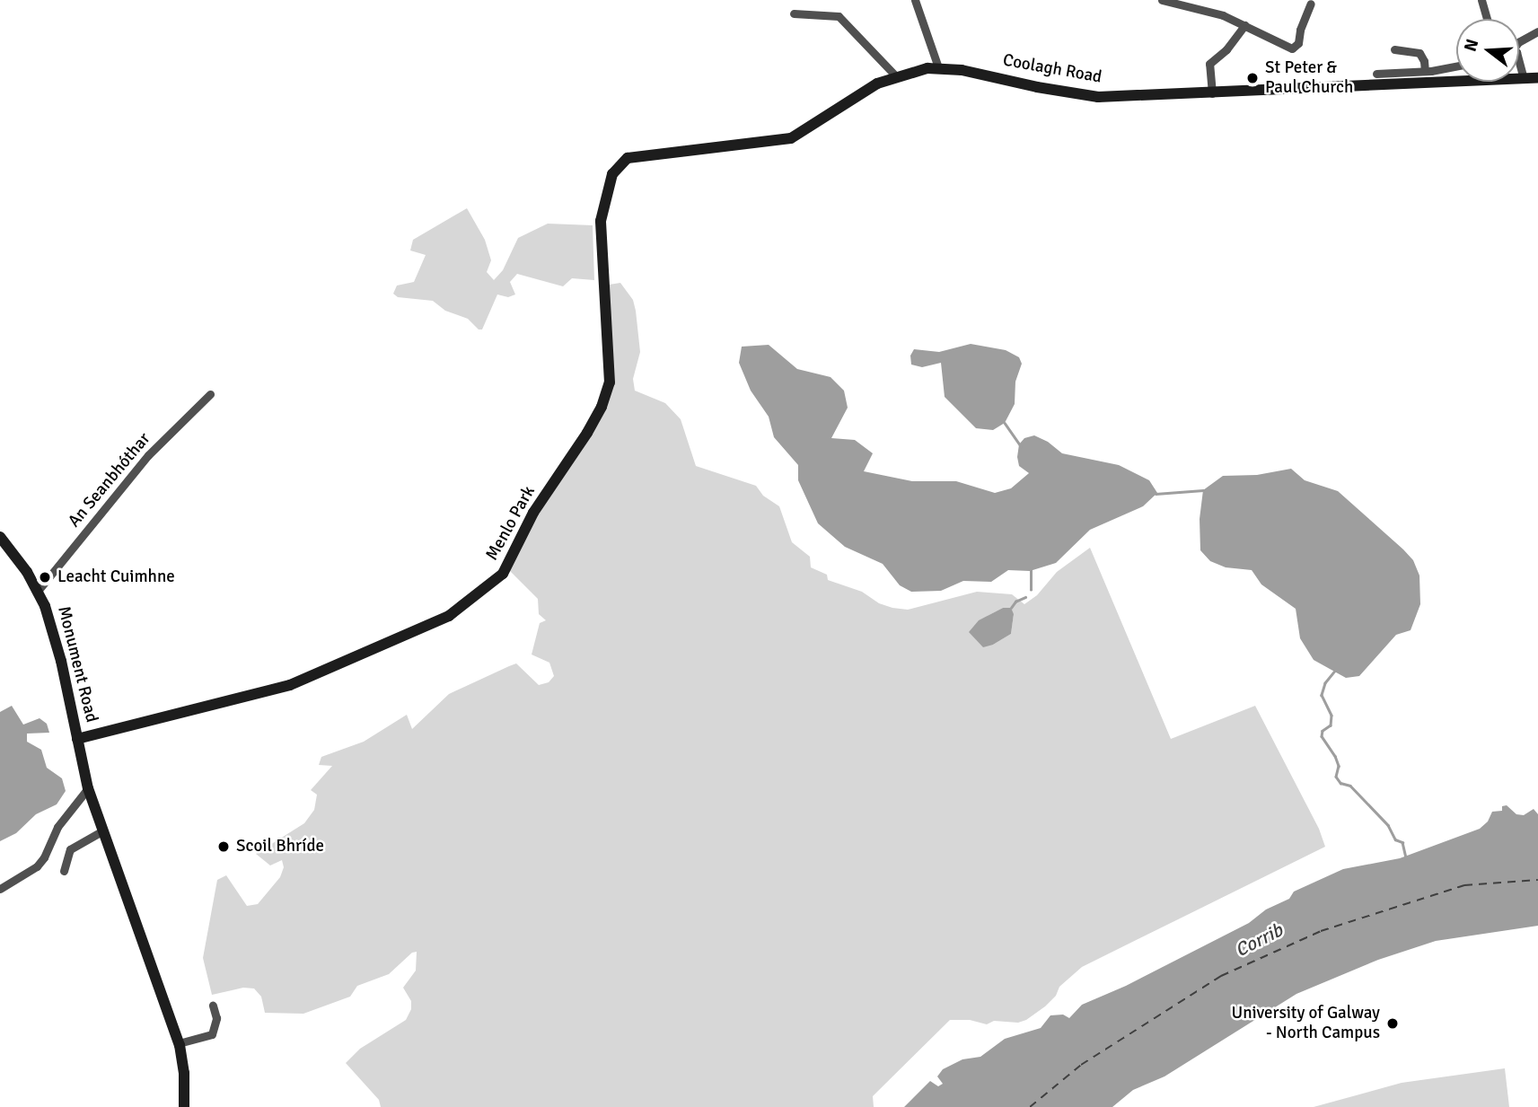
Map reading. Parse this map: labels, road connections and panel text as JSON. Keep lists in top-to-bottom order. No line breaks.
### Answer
{"streets":{"street":["Coolagh Road","An Seanbhóthar","Menlo Park","Monument Road"]},"crossings":[["Coolagh Road","Menlo Park"],["An Seanbhóthar","Monument Road"],["Menlo Park","Monument Road"]],"water":["Corrib"],"places":["St Peter & Paul Church","Leacht Cuimhne","Scoil Bhríde","University of Galway - North Campus"],"north":"left"}
